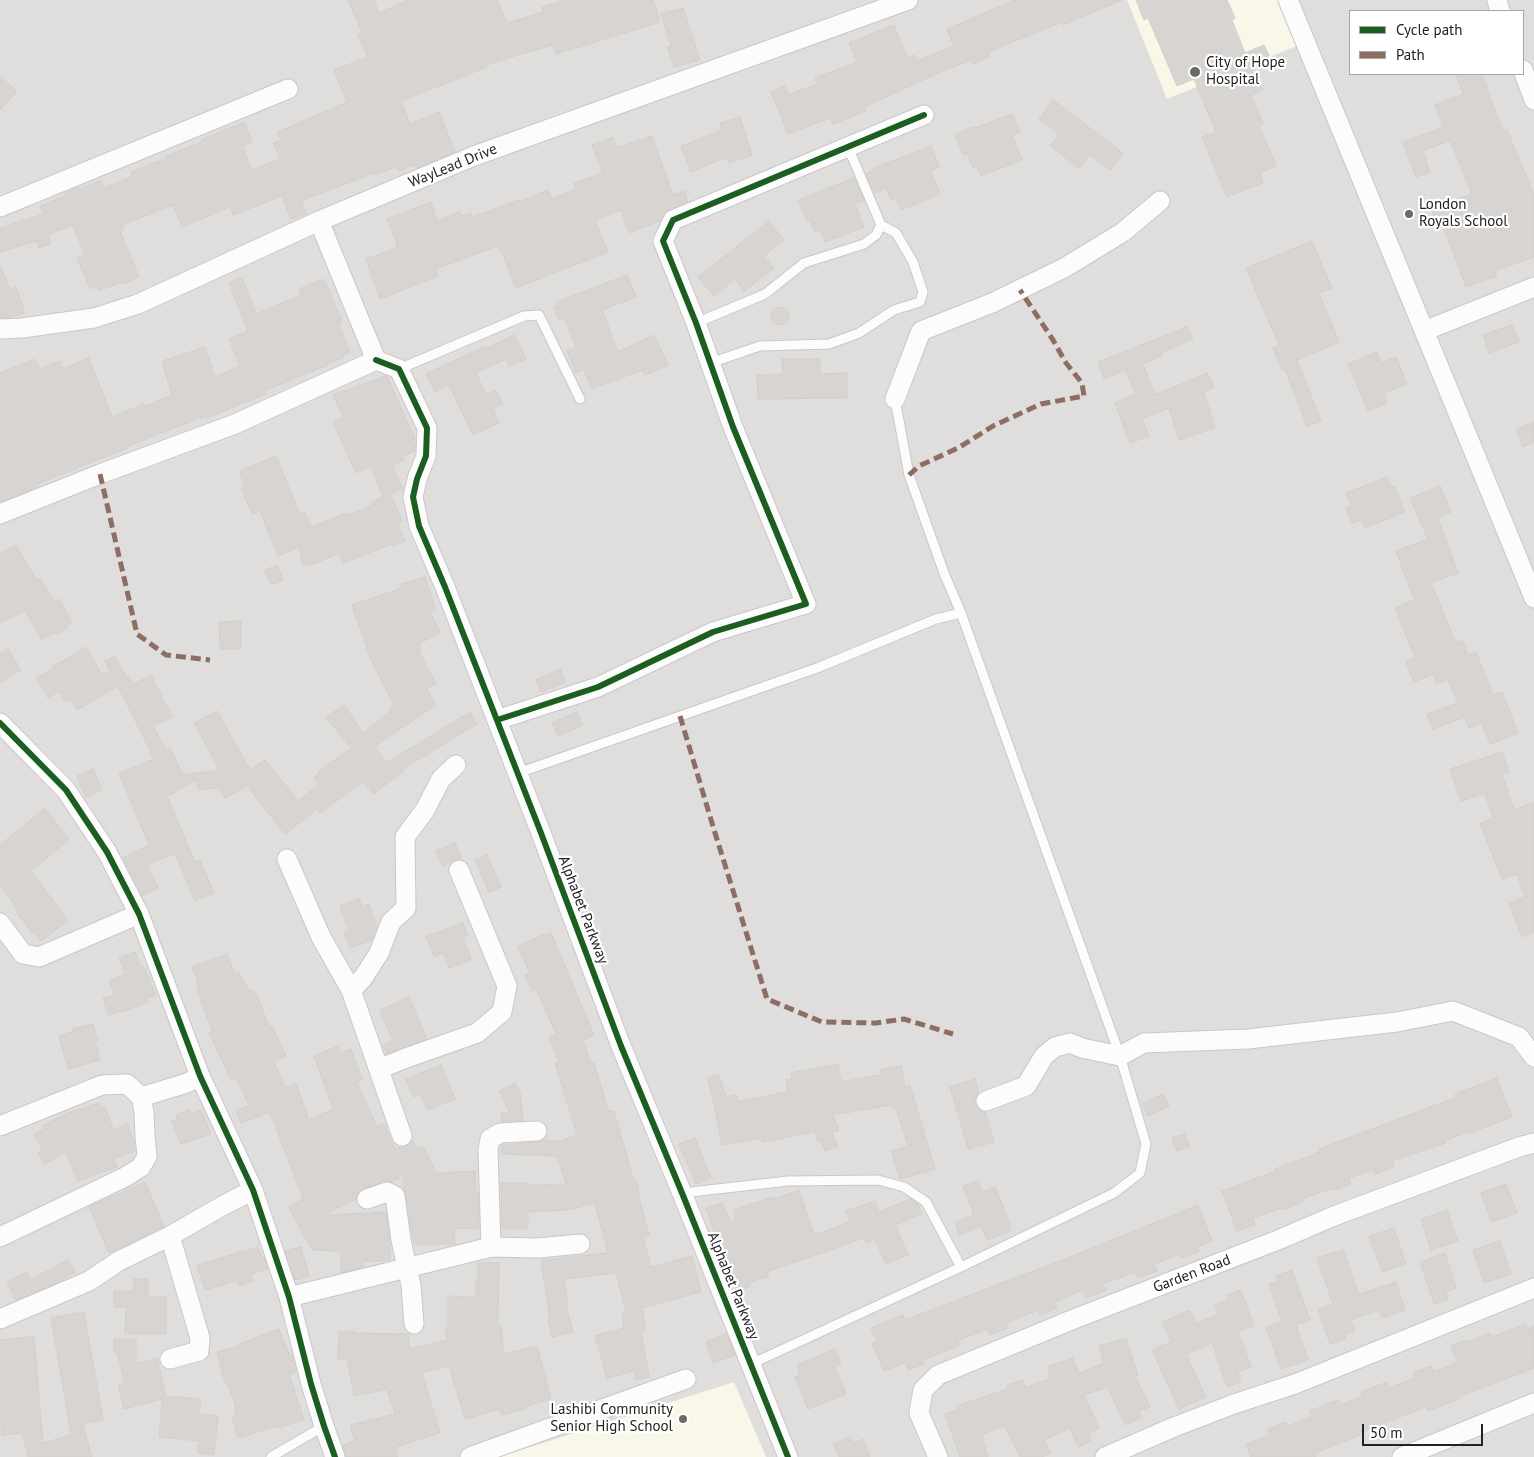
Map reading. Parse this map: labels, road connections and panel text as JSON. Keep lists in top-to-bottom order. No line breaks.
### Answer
{"streets":{"street":["WayLead Drive","Alphabet Parkway","Garden Road"]},"places":["City of Hope Hospital","London Royals School","Lashibi Community Senior High School"],"legend":["Cycle path","Path"],"scale_bar":"50 m"}
